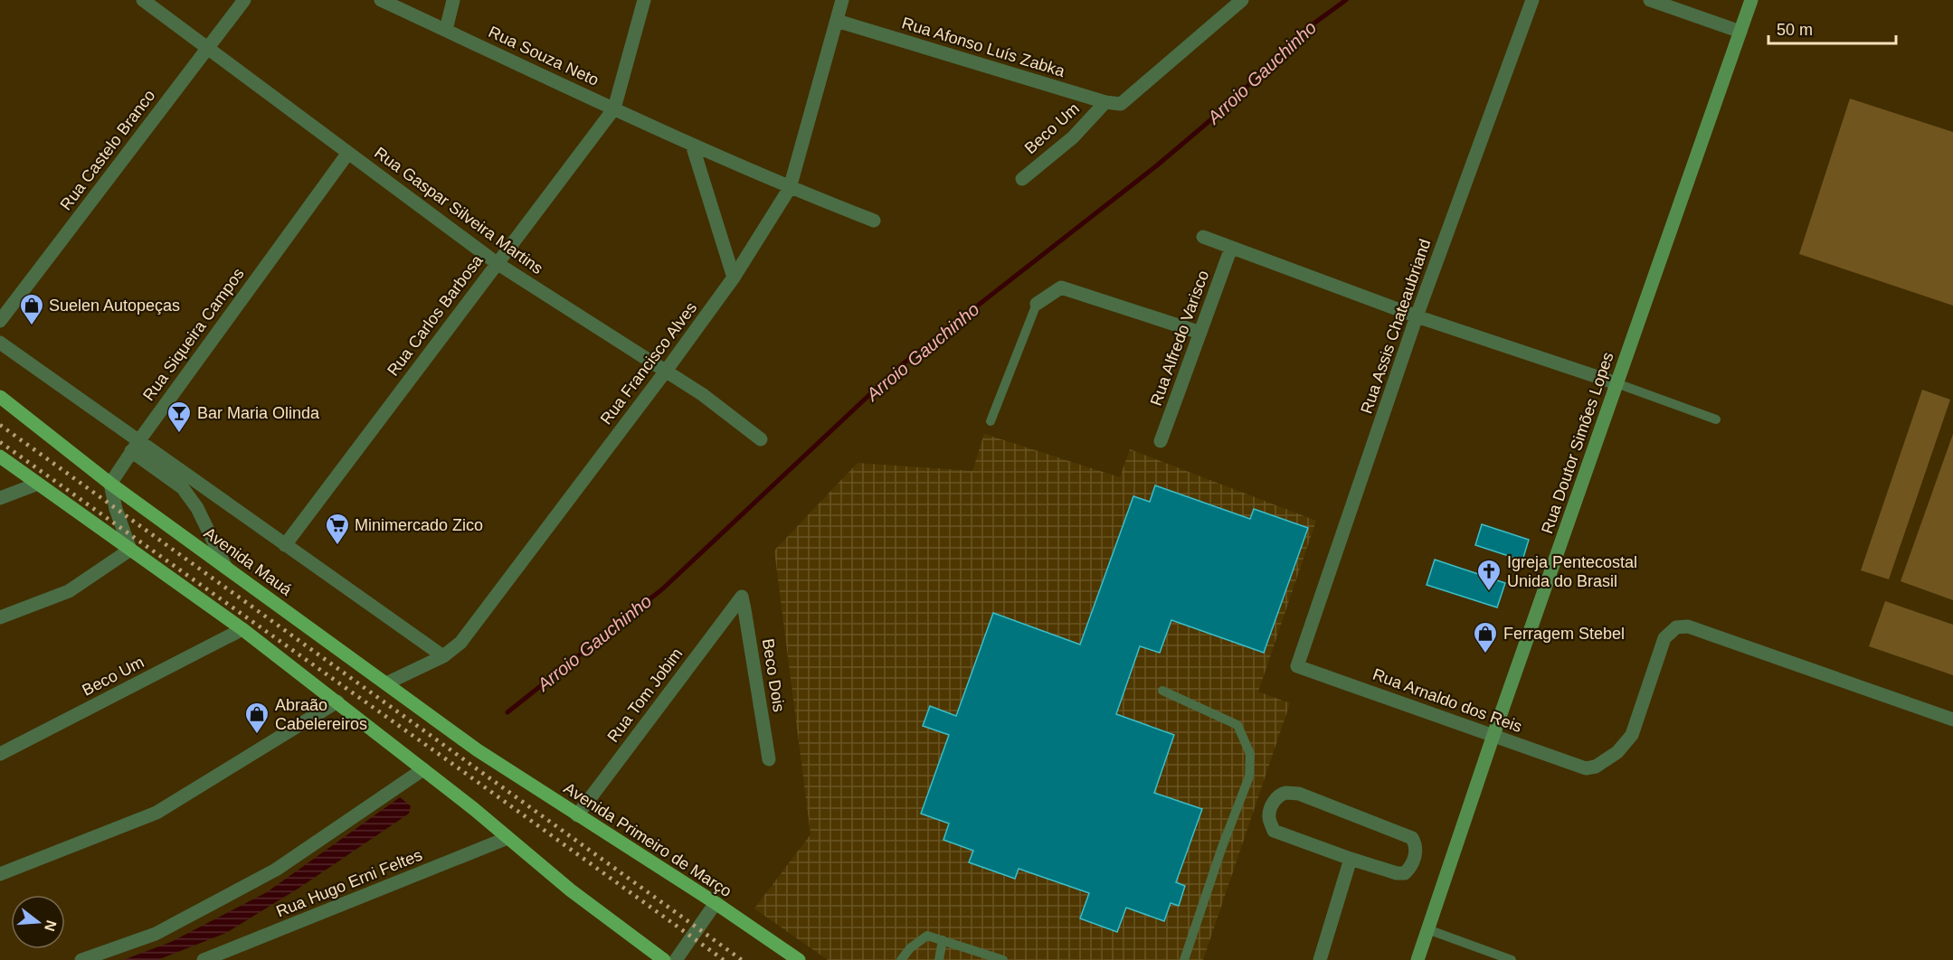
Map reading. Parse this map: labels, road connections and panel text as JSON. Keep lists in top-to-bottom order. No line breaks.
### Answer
{"streets":{"main road":["Rua Doutor Simões Lopes","Avenida Mauá","Avenida Primeiro de Março"],"street":["Rua Afonso Luís Zabka","Rua Souza Neto","Beco Um","Rua Castelo Branco","Rua Gaspar Silveira Martins","Rua Carlos Barbosa","Rua Assis Chateaubriand","Rua Siqueira Campos","Rua Alfredo Varisco","Rua Francisco Alves","Beco Dois","Rua Tom Jobim","Rua Arnaldo dos Reis","Rua Hugo Erni Feltes"]},"crossings":[["Rua Afonso Luís Zabka","Beco Um"],["Rua Afonso Luís Zabka","Rua Francisco Alves"],["Rua Souza Neto","Rua Carlos Barbosa"],["Rua Souza Neto","Rua Francisco Alves"],["Rua Castelo Branco","Rua Gaspar Silveira Martins"],["Rua Gaspar Silveira Martins","Rua Carlos Barbosa"],["Rua Gaspar Silveira Martins","Rua Siqueira Campos"],["Rua Gaspar Silveira Martins","Rua Francisco Alves"],["Rua Assis Chateaubriand","Rua Arnaldo dos Reis"],["Rua Siqueira Campos","Avenida Mauá"],["Rua Francisco Alves","Avenida Mauá"],["Rua Doutor Simões Lopes","Rua Arnaldo dos Reis"],["Avenida Mauá","Avenida Primeiro de Março"],["Beco Dois","Rua Tom Jobim"],["Rua Tom Jobim","Avenida Primeiro de Março"]],"water":["Arroio Gauchinho"],"places":{"shop":["Suelen Autopeças","Ferragem Stebel","Abraão Cabelereiros"],"bar":["Bar Maria Olinda"],"supermarket":["Minimercado Zico"],"church":["Igreja Pentecostal Unida do Brasil"]},"scale_bar":"50 m","north":"right"}
